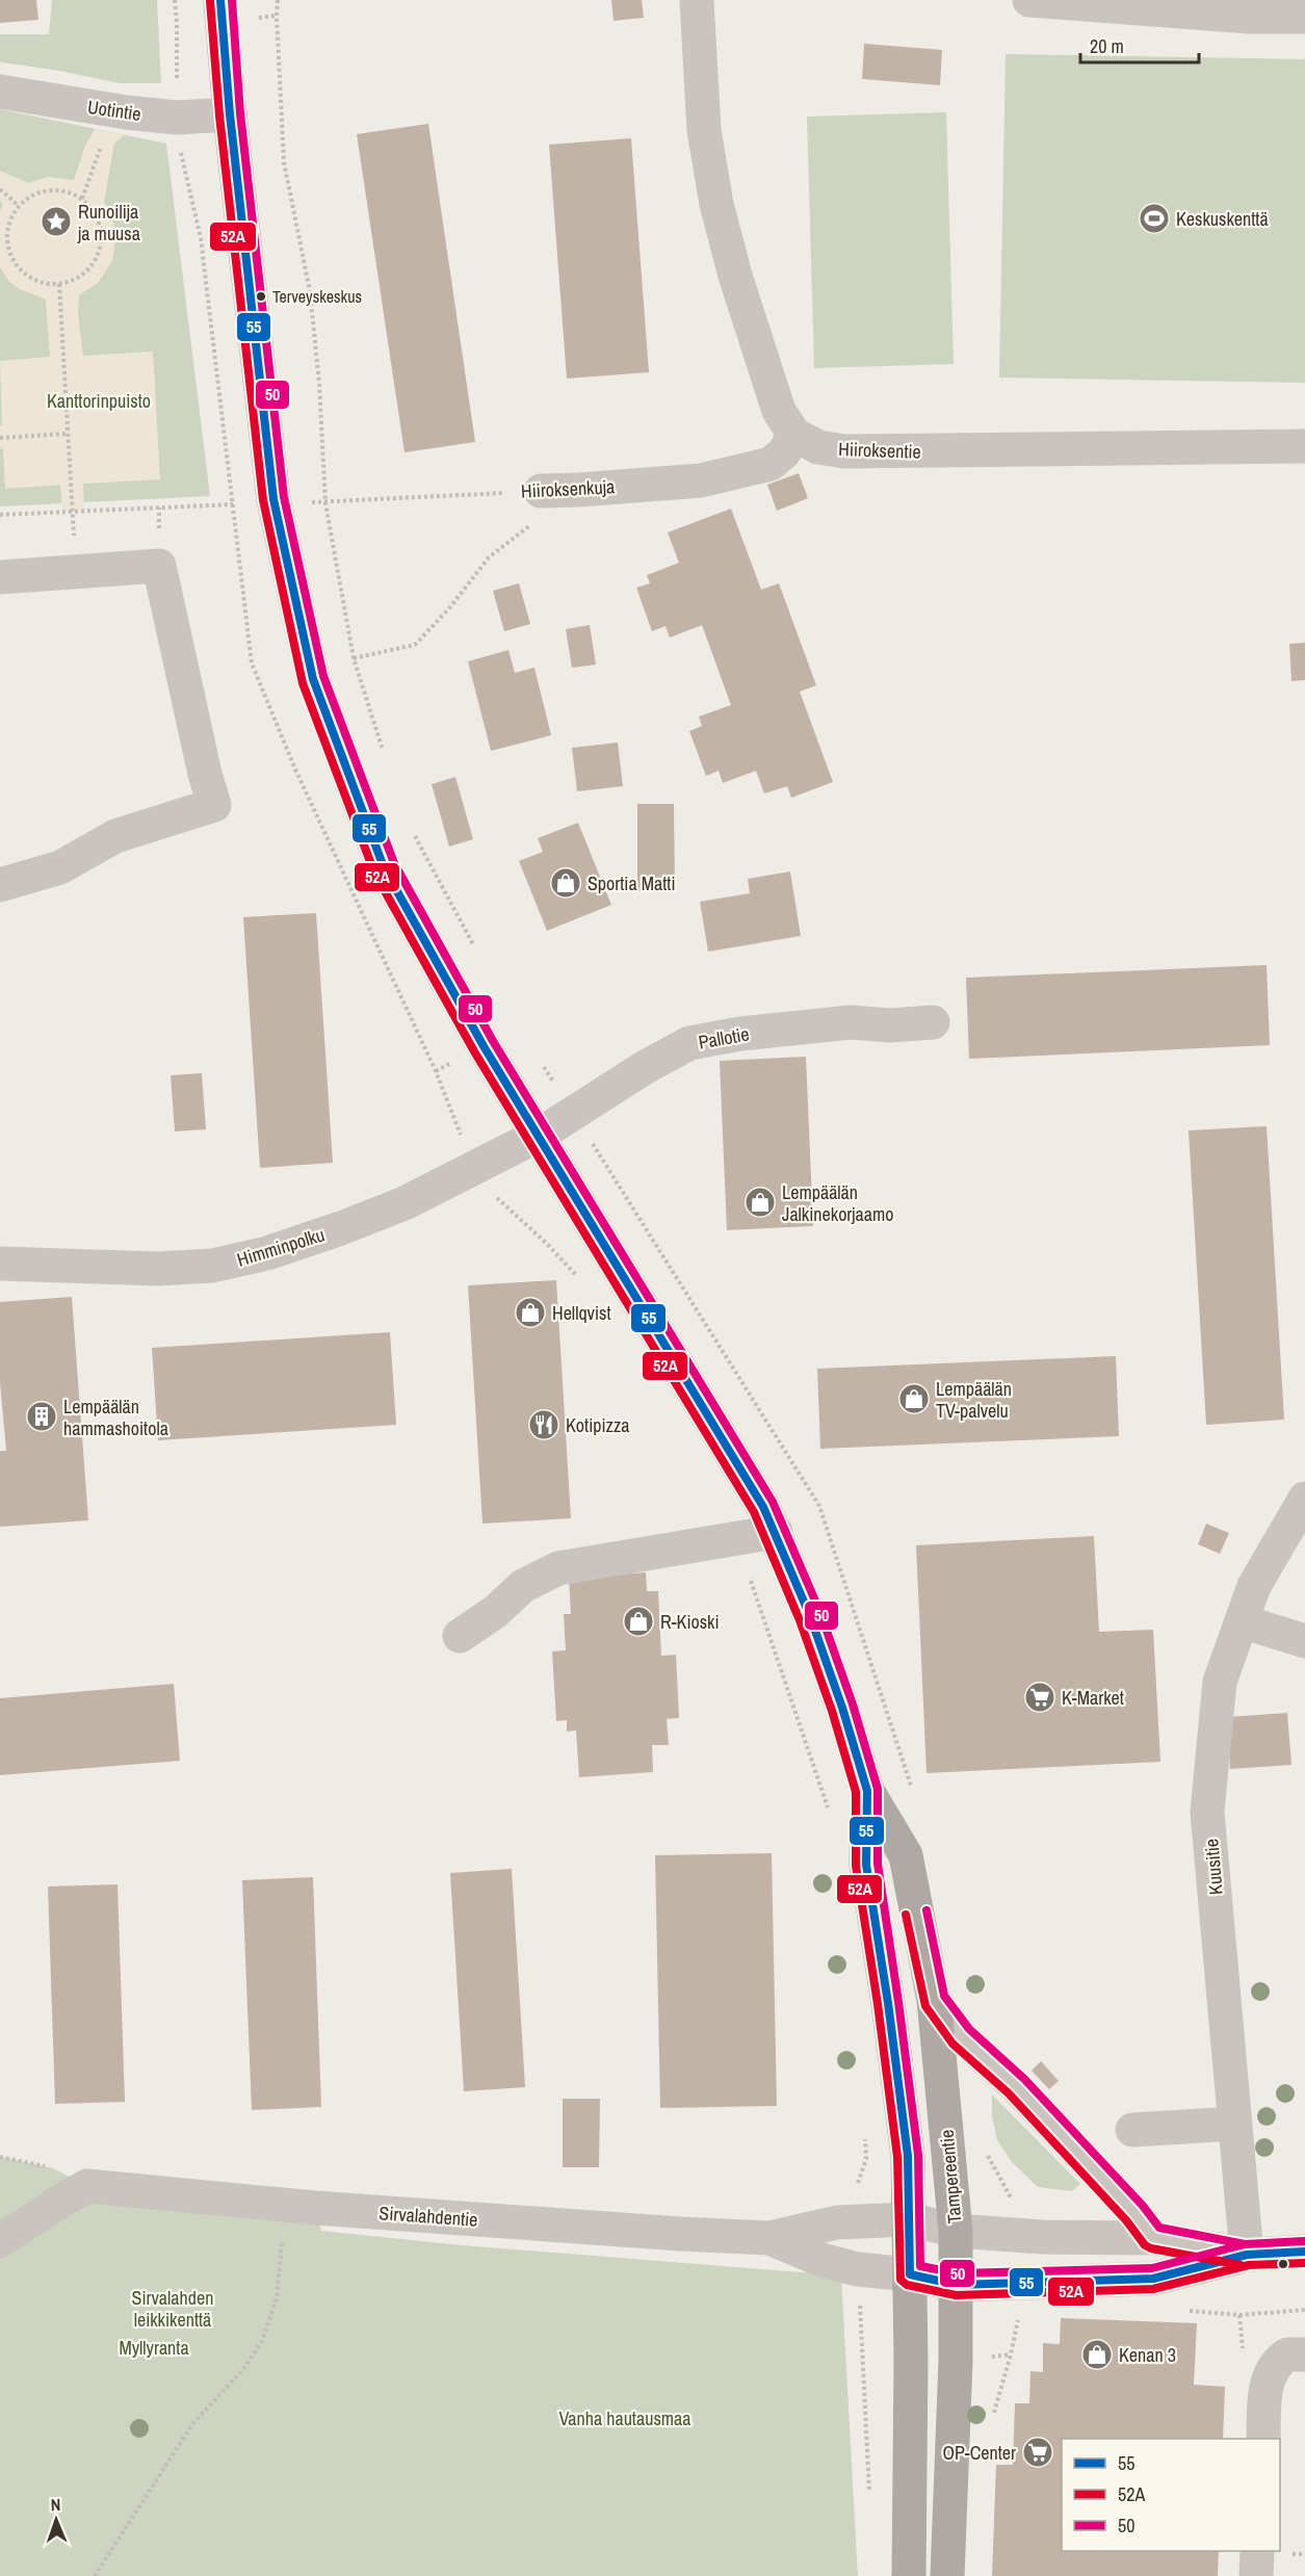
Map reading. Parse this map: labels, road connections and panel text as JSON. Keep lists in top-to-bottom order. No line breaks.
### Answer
{"streets":{"main road":["Tampereentie"],"street":["Uotintie","Hiiroksentie","Hiiroksenkuja","Pallotie","Himminpolku","Kuusitie","Sirvalahdentie"]},"crossings":[["Uotintie","Tampereentie"],["Hiiroksentie","Hiiroksenkuja"],["Hiiroksenkuja","Tampereentie"],["Pallotie","Himminpolku"],["Pallotie","Tampereentie"],["Himminpolku","Tampereentie"],["Kuusitie","Sirvalahdentie"],["Tampereentie","Sirvalahdentie"]],"parks":["Kanttorinpuisto","Sirvalahden leikkikenttä","Myllyranta","Vanha hautausmaa"],"places":{"sports":["Keskuskenttä"],"place":["Runoilija ja muusa"],"other":["Terveyskeskus"],"shop":["Sportia Matti","Lempäälän Jalkinekorjaamo","Hellqvist","Lempäälän TV-palvelu","R-Kioski","Kenan 3"],"building":["Lempäälän hammashoitola"],"restaurant":["Kotipizza"],"supermarket":["K-Market","OP-Center"]},"lines":["transit line 55","transit line 50","transit line 52A"],"legend":["55","52A","50"],"scale_bar":"20 m","north":"top"}
